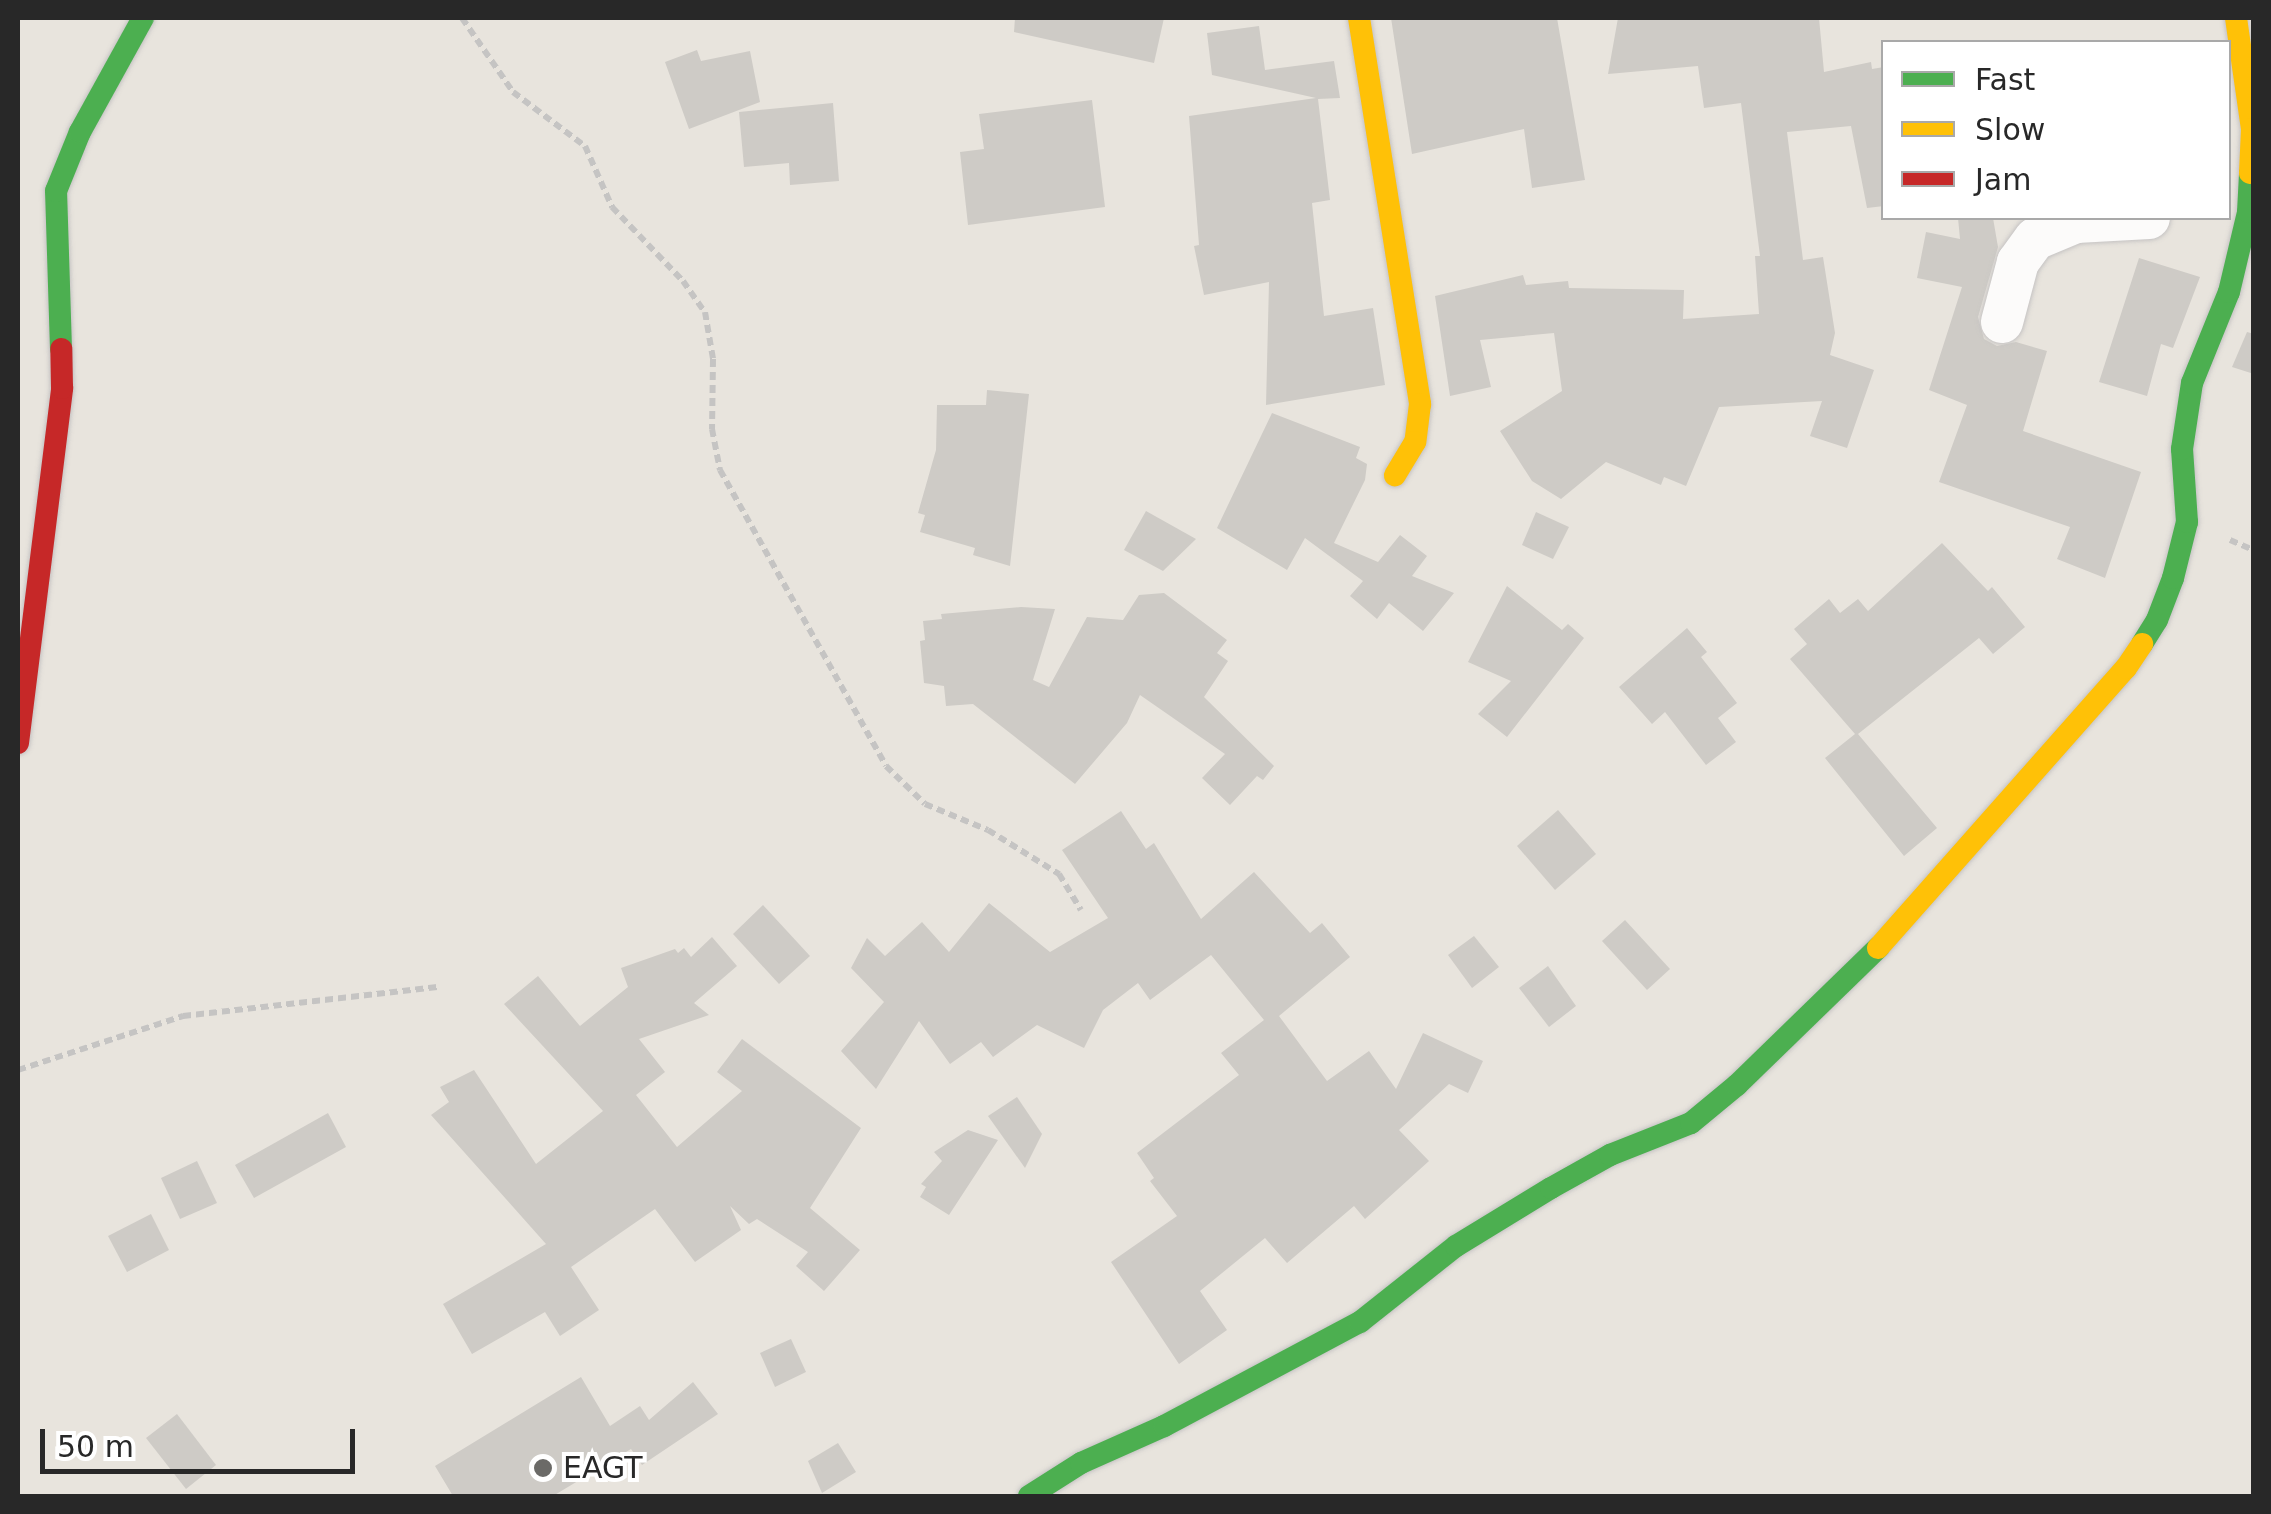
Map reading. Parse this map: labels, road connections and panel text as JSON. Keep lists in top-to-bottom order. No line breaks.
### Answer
{"places":["EAGT"],"legend":["Fast","Slow","Jam"],"scale_bar":"50 m"}
